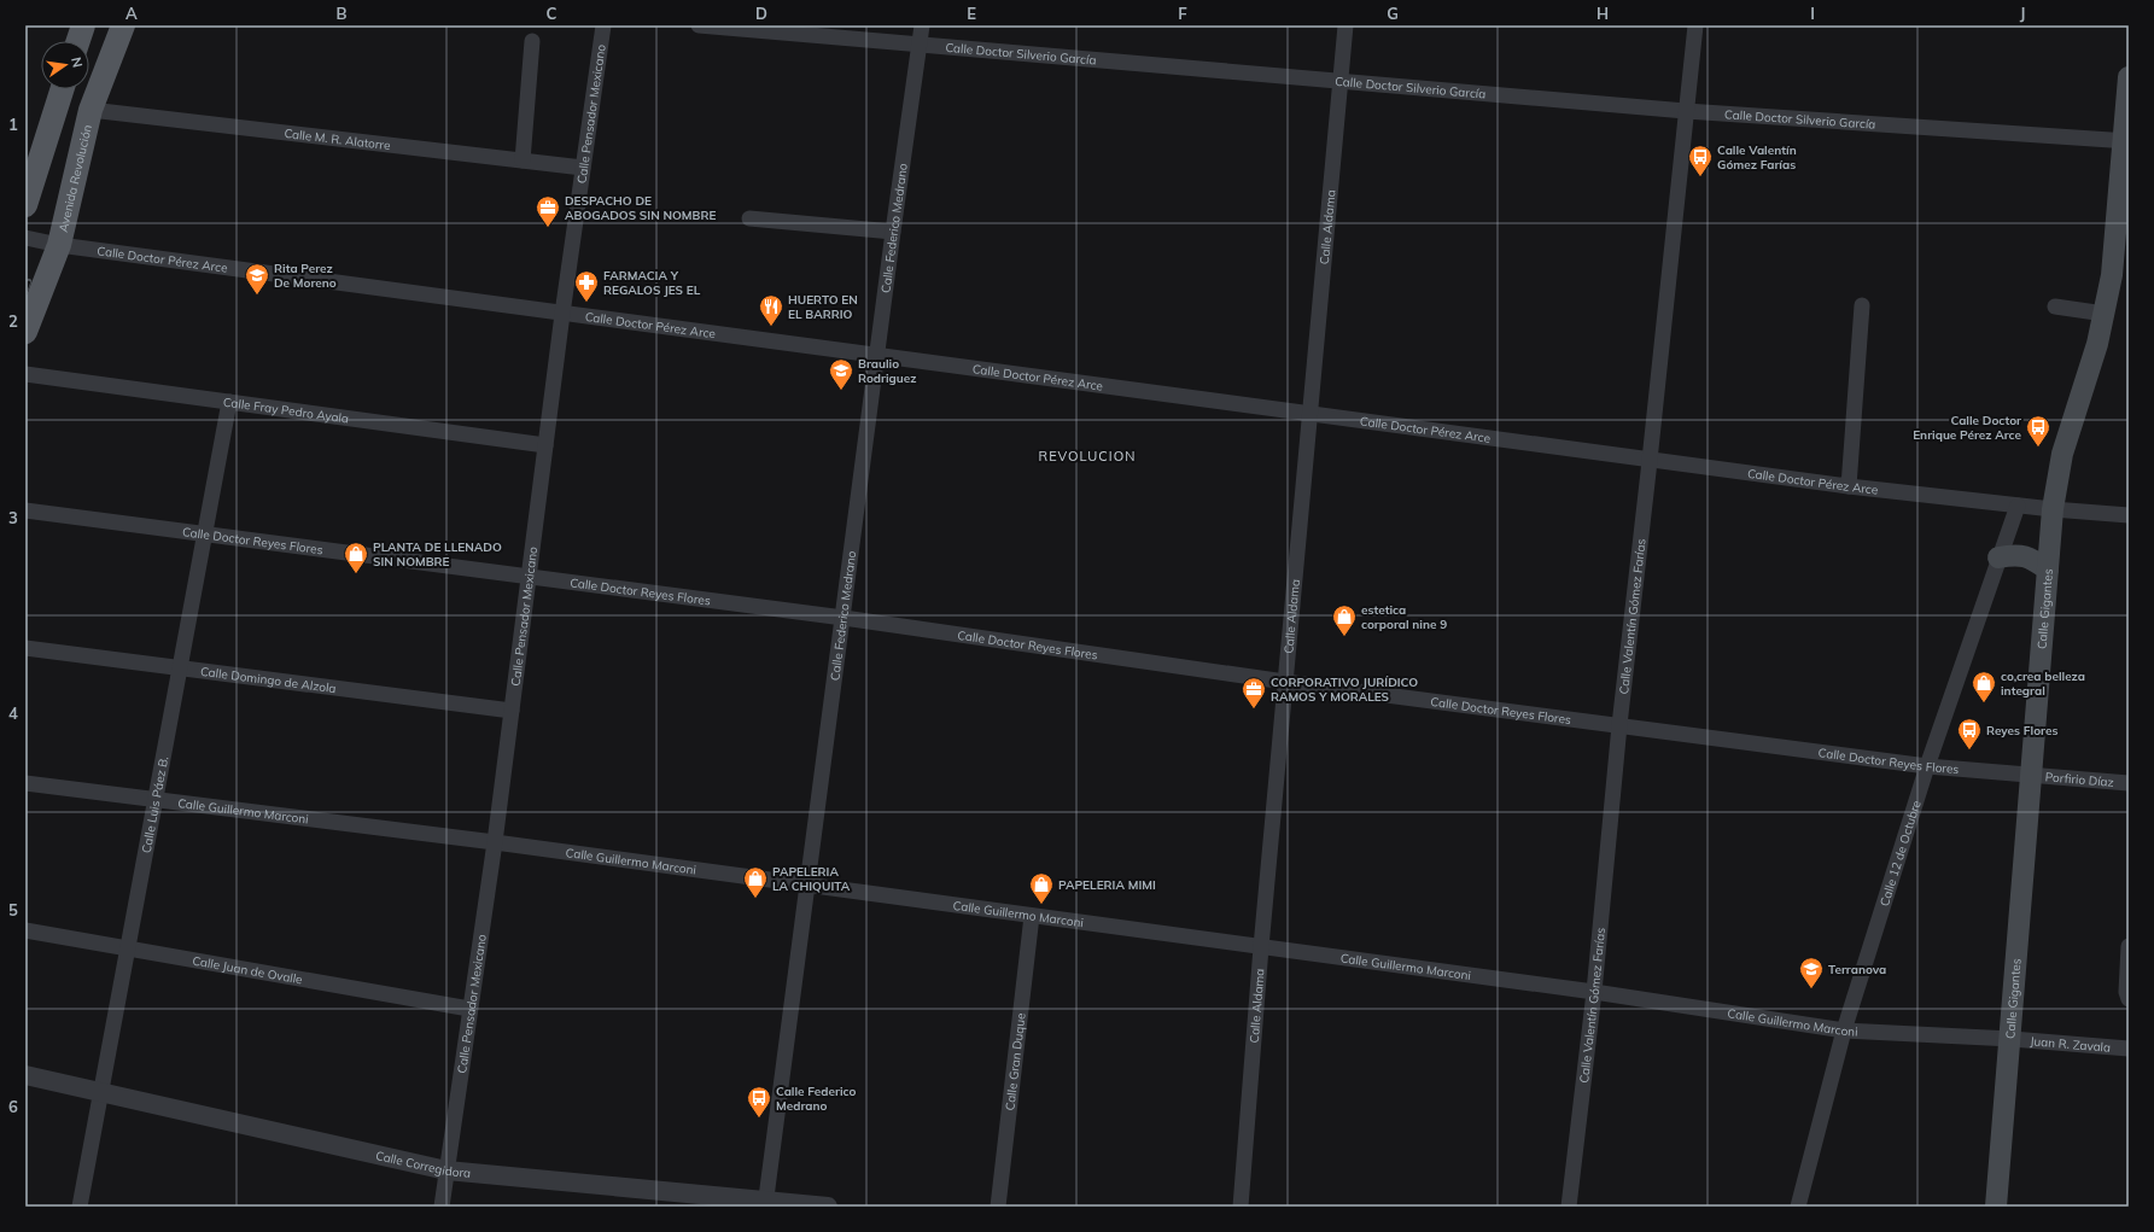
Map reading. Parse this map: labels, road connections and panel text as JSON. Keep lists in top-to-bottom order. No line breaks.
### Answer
{"streets":{"main road":["Avenida Revolución","Calle Gigantes"],"street":["Calle Doctor Silverio García","Calle Pensador Mexicano","Calle M. R. Alatorre","Calle Aldama","Calle Federico Medrano","Calle Doctor Pérez Arce","Calle Fray Pedro Ayala","Calle Doctor Reyes Flores","Calle Valentín Gómez Farías","Calle Domingo de Alzola","Porfirio Díaz","Calle Luis Páez B.","Calle Guillermo Marconi","Calle 12 de Octubre","Calle Juan de Ovalle","Juan R. Zavala","Calle Gran Duque","Calle Corregidora"]},"crossings":[["Calle Doctor Silverio García","Calle Aldama"],["Calle Doctor Silverio García","Calle Federico Medrano"],["Calle Doctor Silverio García","Calle Gigantes"],["Calle Doctor Silverio García","Calle Valentín Gómez Farías"],["Calle Pensador Mexicano","Calle M. R. Alatorre"],["Calle Pensador Mexicano","Calle Doctor Pérez Arce"],["Calle Pensador Mexicano","Calle Fray Pedro Ayala"],["Calle Pensador Mexicano","Calle Doctor Reyes Flores"],["Calle Pensador Mexicano","Calle Domingo de Alzola"],["Calle Pensador Mexicano","Calle Guillermo Marconi"],["Calle Pensador Mexicano","Calle Juan de Ovalle"],["Calle Pensador Mexicano","Calle Corregidora"],["Calle M. R. Alatorre","Avenida Revolución"],["Avenida Revolución","Calle Doctor Pérez Arce"],["Calle Aldama","Calle Doctor Pérez Arce"],["Calle Aldama","Calle Doctor Reyes Flores"],["Calle Aldama","Calle Guillermo Marconi"],["Calle Federico Medrano","Calle Doctor Pérez Arce"],["Calle Federico Medrano","Calle Doctor Reyes Flores"],["Calle Federico Medrano","Calle Guillermo Marconi"],["Calle Federico Medrano","Calle Corregidora"],["Calle Doctor Pérez Arce","Calle Gigantes"],["Calle Doctor Pérez Arce","Calle Valentín Gómez Farías"],["Calle Doctor Pérez Arce","Calle 12 de Octubre"],["Calle Fray Pedro Ayala","Calle Luis Páez B."],["Calle Doctor Reyes Flores","Calle Gigantes"],["Calle Doctor Reyes Flores","Calle Valentín Gómez Farías"],["Calle Doctor Reyes Flores","Porfirio Díaz"],["Calle Doctor Reyes Flores","Calle Luis Páez B."],["Calle Doctor Reyes Flores","Calle 12 de Octubre"],["Calle Gigantes","Porfirio Díaz"],["Calle Gigantes","Calle Guillermo Marconi"],["Calle Gigantes","Juan R. Zavala"],["Calle Valentín Gómez Farías","Calle Guillermo Marconi"],["Calle Domingo de Alzola","Calle Luis Páez B."],["Calle Luis Páez B.","Calle Guillermo Marconi"],["Calle Luis Páez B.","Calle Juan de Ovalle"],["Calle Luis Páez B.","Calle Corregidora"],["Calle Guillermo Marconi","Calle 12 de Octubre"],["Calle Guillermo Marconi","Juan R. Zavala"],["Calle Guillermo Marconi","Calle Gran Duque"]],"districts":["REVOLUCION"],"places":{"bus stop":["Calle Valentín Gómez Farías","Calle Doctor Enrique Pérez Arce","Reyes Flores","Calle Federico Medrano"],"office":["DESPACHO DE ABOGADOS SIN NOMBRE","CORPORATIVO JURÍDICO RAMOS Y MORALES"],"school or university":["Rita Perez De Moreno","Braulio Rodriguez","Terranova"],"pharmacy":["FARMACIA Y REGALOS JES EL"],"restaurant":["HUERTO EN EL BARRIO"],"shop":["PLANTA DE LLENADO SIN NOMBRE","estetica corporal nine 9","co,crea belleza integral","PAPELERIA LA CHIQUITA","PAPELERIA MIMI"]},"north":"right","grid":{"columns":["A","B","C","D","E","F","G","H","I","J"],"rows":["1","2","3","4","5","6"]}}
